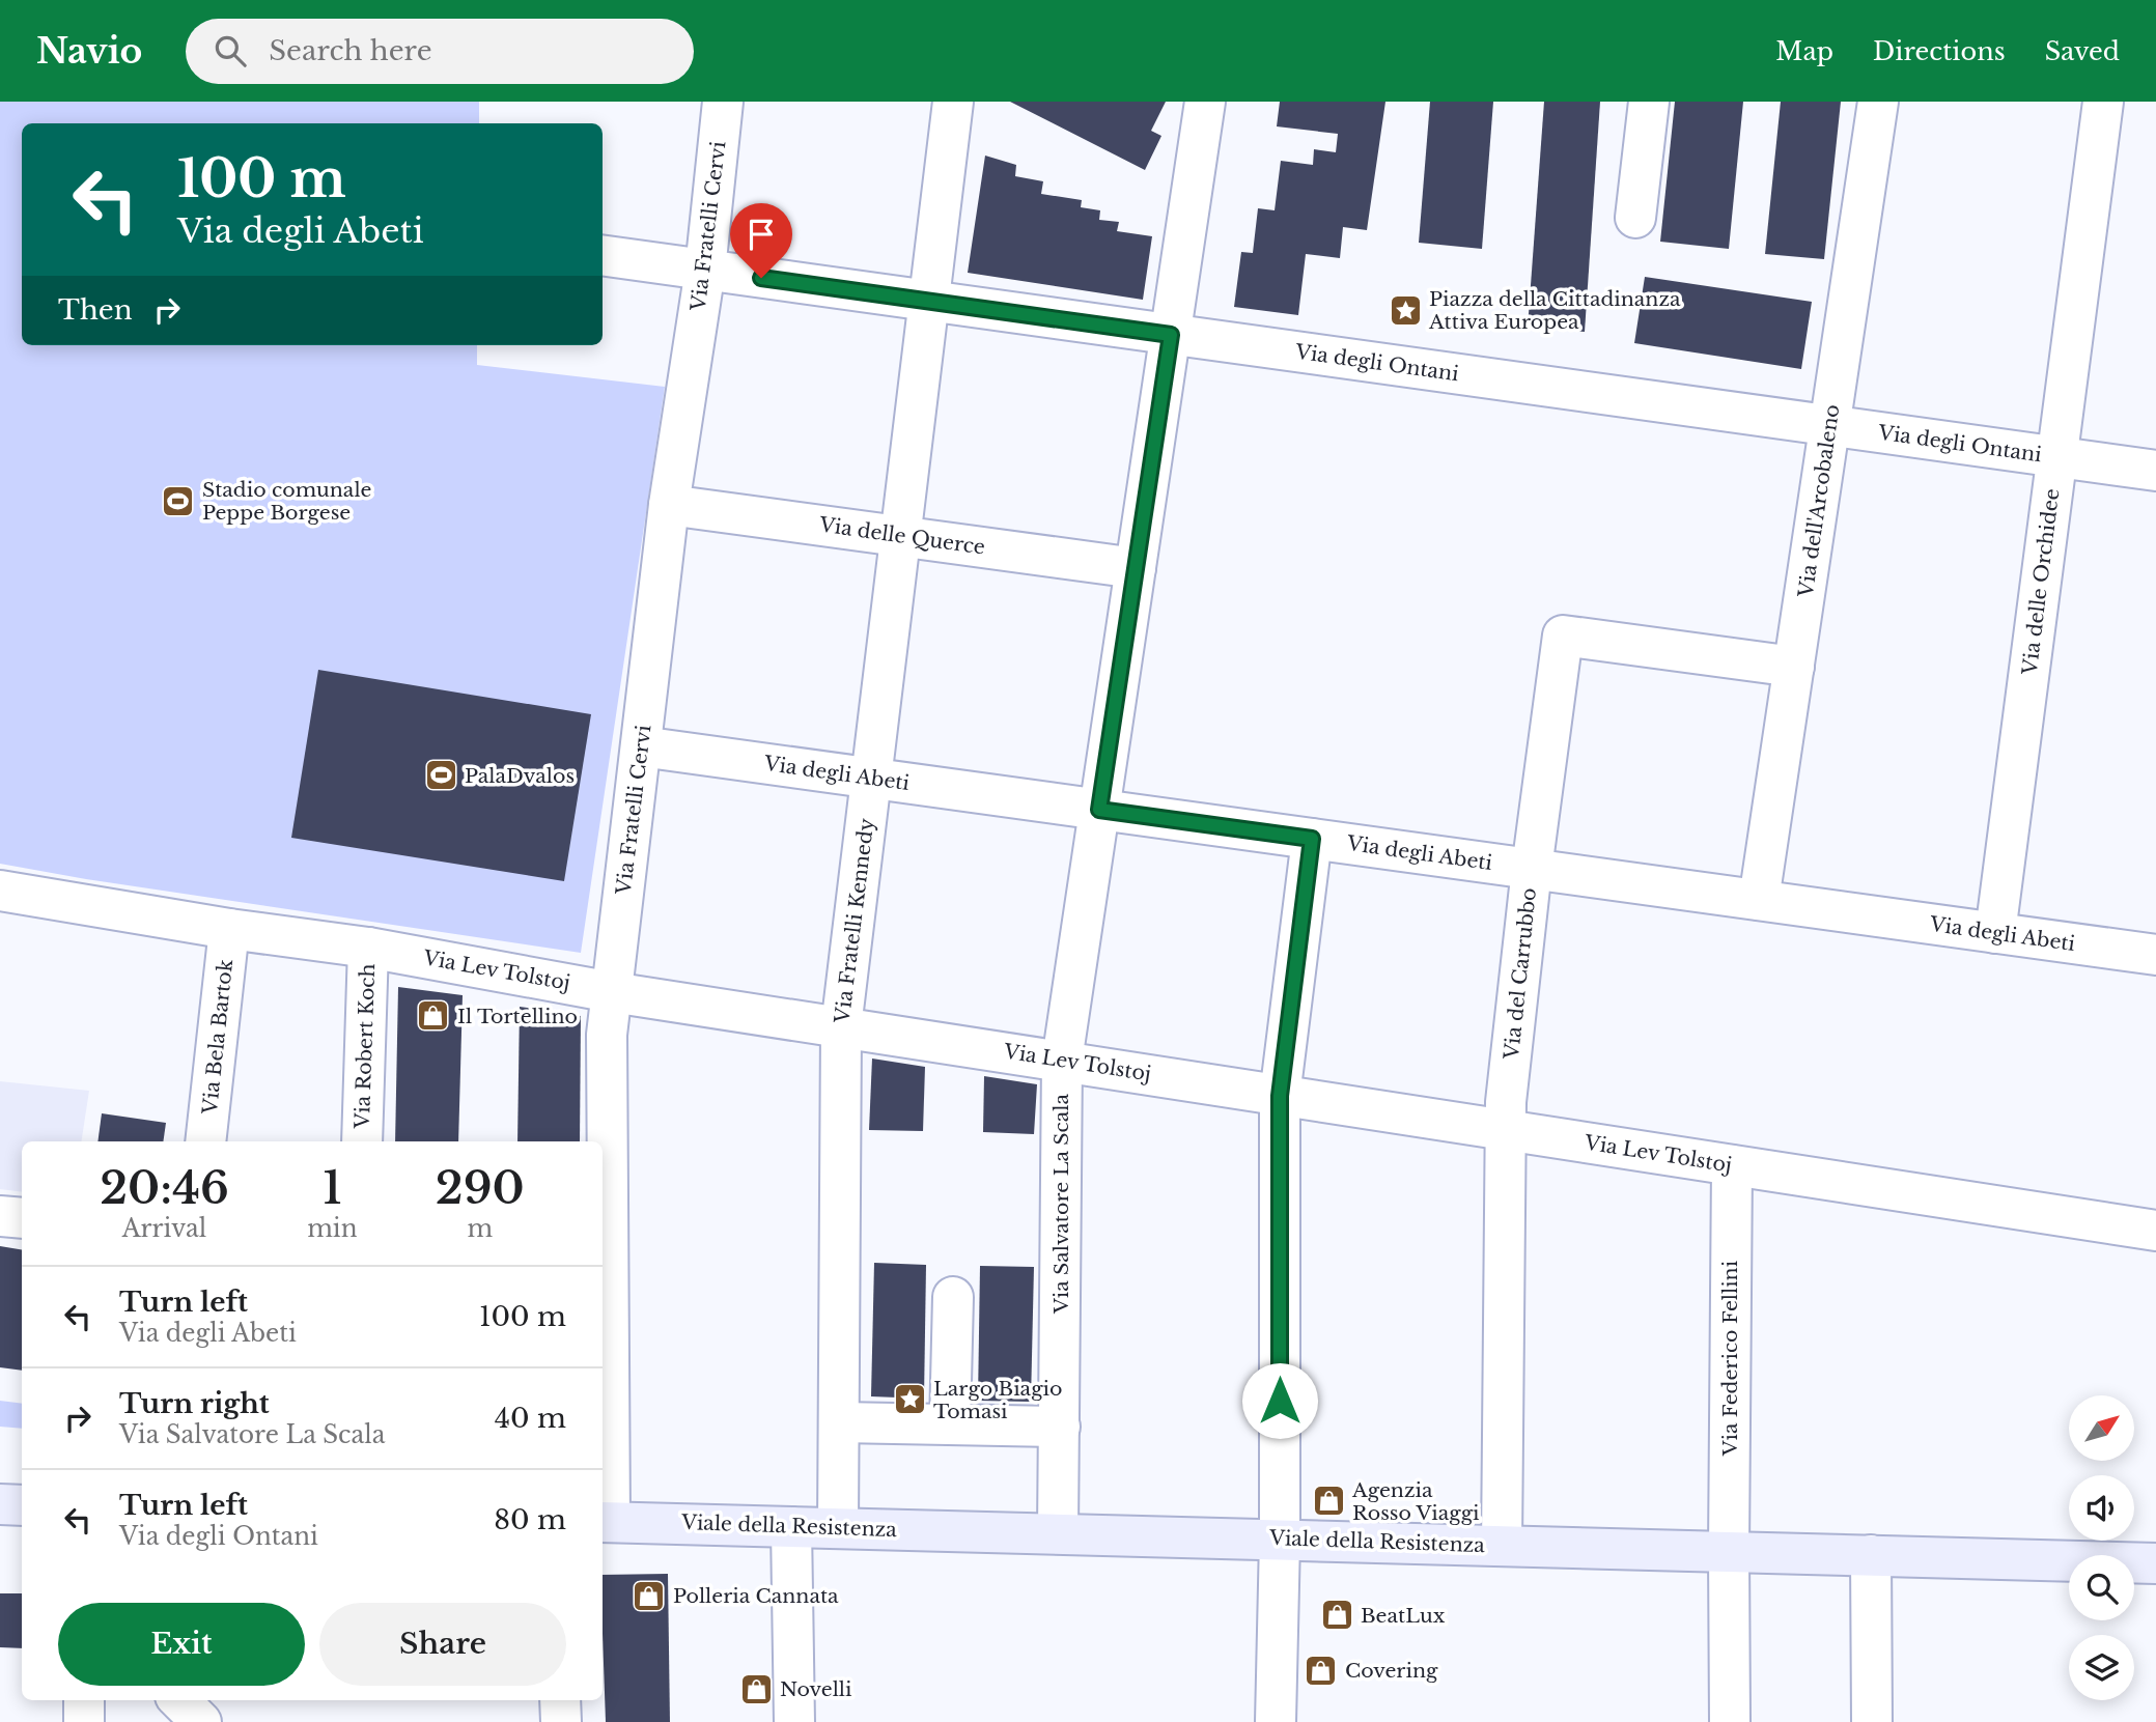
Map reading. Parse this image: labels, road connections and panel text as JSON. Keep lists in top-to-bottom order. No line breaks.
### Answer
{"streets":{"street":["Via Fratelli Cervi","Via degli Ontani","Via dell'Arcobaleno","Via delle Querce","Via delle Orchidee","Via degli Abeti","Via Fratelli Kennedy","Via Lev Tolstoj","Via del Carrubbo","Via Bela Bartok","Via Robert Koch","Via Salvatore La Scala","Via Federico Fellini","Viale della Resistenza"]},"crossings":[["Via Fratelli Cervi","Via degli Ontani"],["Via Fratelli Cervi","Via delle Querce"],["Via Fratelli Cervi","Via degli Abeti"],["Via Fratelli Cervi","Via Lev Tolstoj"],["Via Fratelli Cervi","Viale della Resistenza"],["Via degli Ontani","Via dell'Arcobaleno"],["Via degli Ontani","Via delle Orchidee"],["Via degli Ontani","Via Fratelli Kennedy"],["Via degli Ontani","Via Salvatore La Scala"],["Via dell'Arcobaleno","Via degli Abeti"],["Via dell'Arcobaleno","Via del Carrubbo"],["Via delle Querce","Via Fratelli Kennedy"],["Via delle Querce","Via Salvatore La Scala"],["Via delle Orchidee","Via degli Abeti"],["Via degli Abeti","Via Fratelli Kennedy"],["Via degli Abeti","Via del Carrubbo"],["Via degli Abeti","Via Salvatore La Scala"],["Via Fratelli Kennedy","Via Lev Tolstoj"],["Via Fratelli Kennedy","Viale della Resistenza"],["Via Lev Tolstoj","Via del Carrubbo"],["Via Lev Tolstoj","Via Bela Bartok"],["Via Lev Tolstoj","Via Robert Koch"],["Via Lev Tolstoj","Via Salvatore La Scala"],["Via Lev Tolstoj","Via Federico Fellini"],["Via del Carrubbo","Viale della Resistenza"],["Via Salvatore La Scala","Viale della Resistenza"],["Via Federico Fellini","Viale della Resistenza"]],"places":{"place":["Piazza della Cittadinanza Attiva Europea","Largo Biagio Tomasi"],"sports":["Stadio comunale Peppe Borgese","PalaDvalos"],"shop":["Il Tortellino","Agenzia Rosso Viaggi","Polleria Cannata","BeatLux","Covering","Novelli"]},"north":"top right","page":{"header":"Navio","search":"Search here","nav":["Map","Directions","Saved"],"turn":["100 m","Via degli Abeti"],"then":"Then","eta":["20:46","Arrival","1","min","290","m"],"list":[{"name":"Turn left","note":"Via degli Abeti","value":"100 m"},{"name":"Turn right","note":"Via Salvatore La Scala","value":"40 m"},{"name":"Turn left","note":"Via degli Ontani","value":"80 m"}],"buttons":["Exit","Share"]}}
